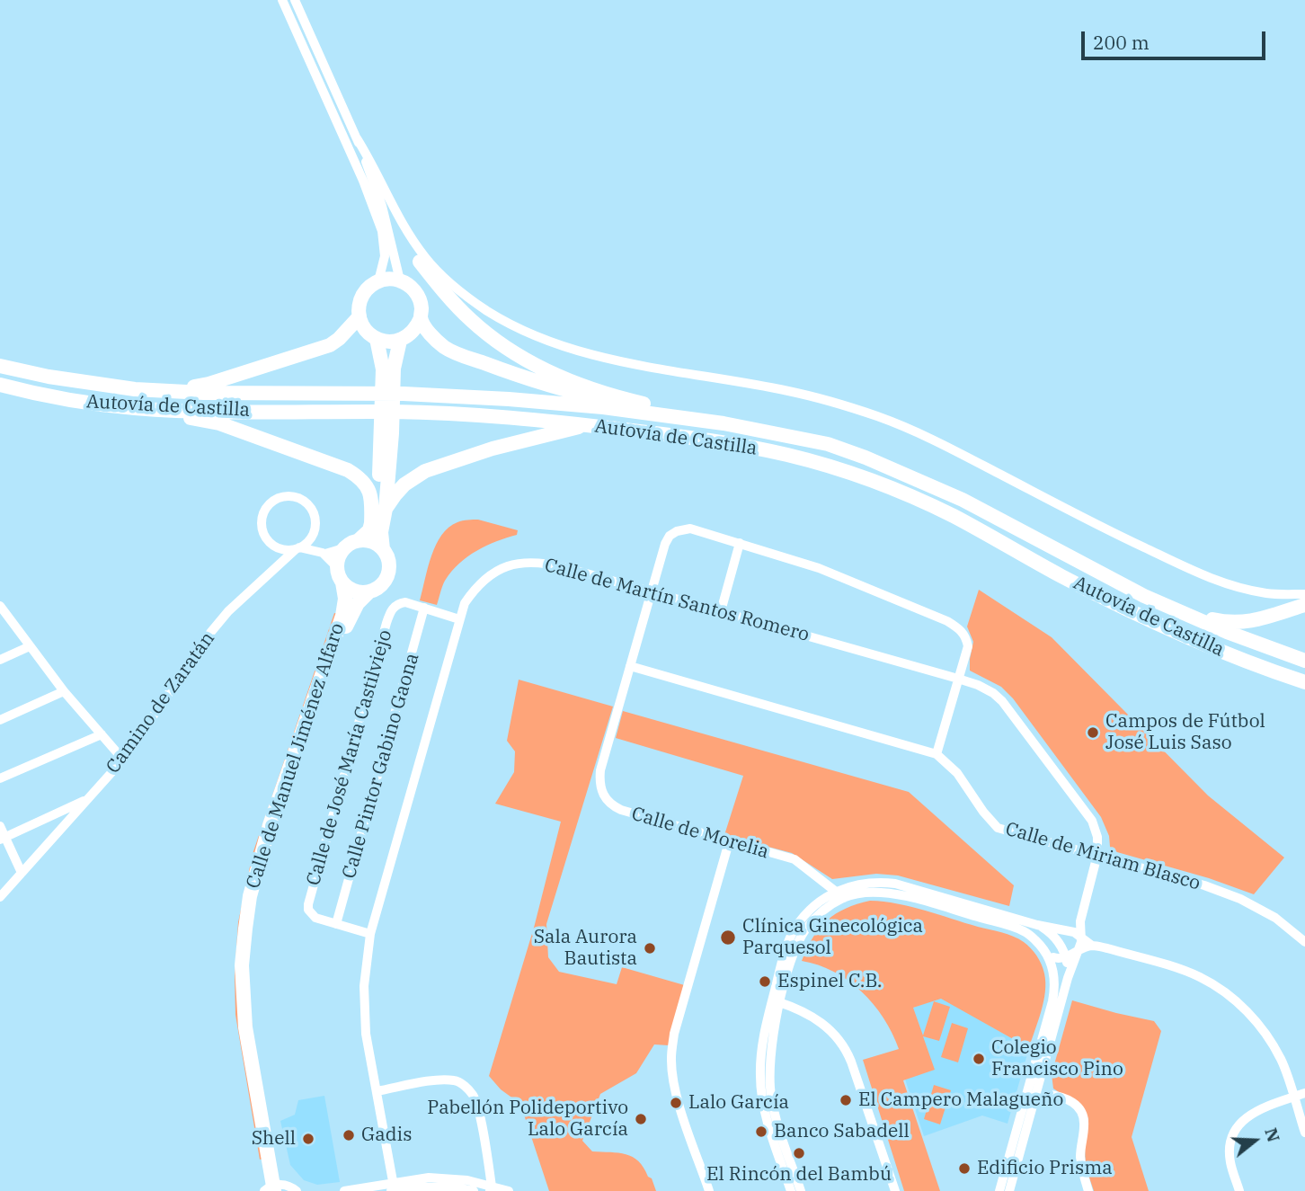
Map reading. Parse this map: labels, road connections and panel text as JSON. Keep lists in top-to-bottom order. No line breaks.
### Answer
{"streets":{"highway":["Autovía de Castilla","Calle de Manuel Jiménez Alfaro"],"street":["Calle de Martín Santos Romero","Camino de Zaratán","Calle de José María Castilviejo","Calle Pintor Gabino Gaona","Calle de Morelia","Calle de Miriam Blasco"]},"crossings":[["Calle de Martín Santos Romero","Calle de José María Castilviejo"],["Calle de Martín Santos Romero","Calle de Morelia"],["Calle de Martín Santos Romero","Calle de Miriam Blasco"],["Calle de José María Castilviejo","Calle Pintor Gabino Gaona"],["Calle de Morelia","Calle de Miriam Blasco"]],"places":["Campos de Fútbol José Luis Saso","Clínica Ginecológica Parquesol","Sala Aurora Bautista","Espinel C.B.","Colegio Francisco Pino","El Campero Malagueño","Lalo García","Pabellón Polideportivo Lalo García","Banco Sabadell","Gadis","Shell","El Rincón del Bambú","Edificio Prisma"],"scale_bar":"200 m","north":"right"}
